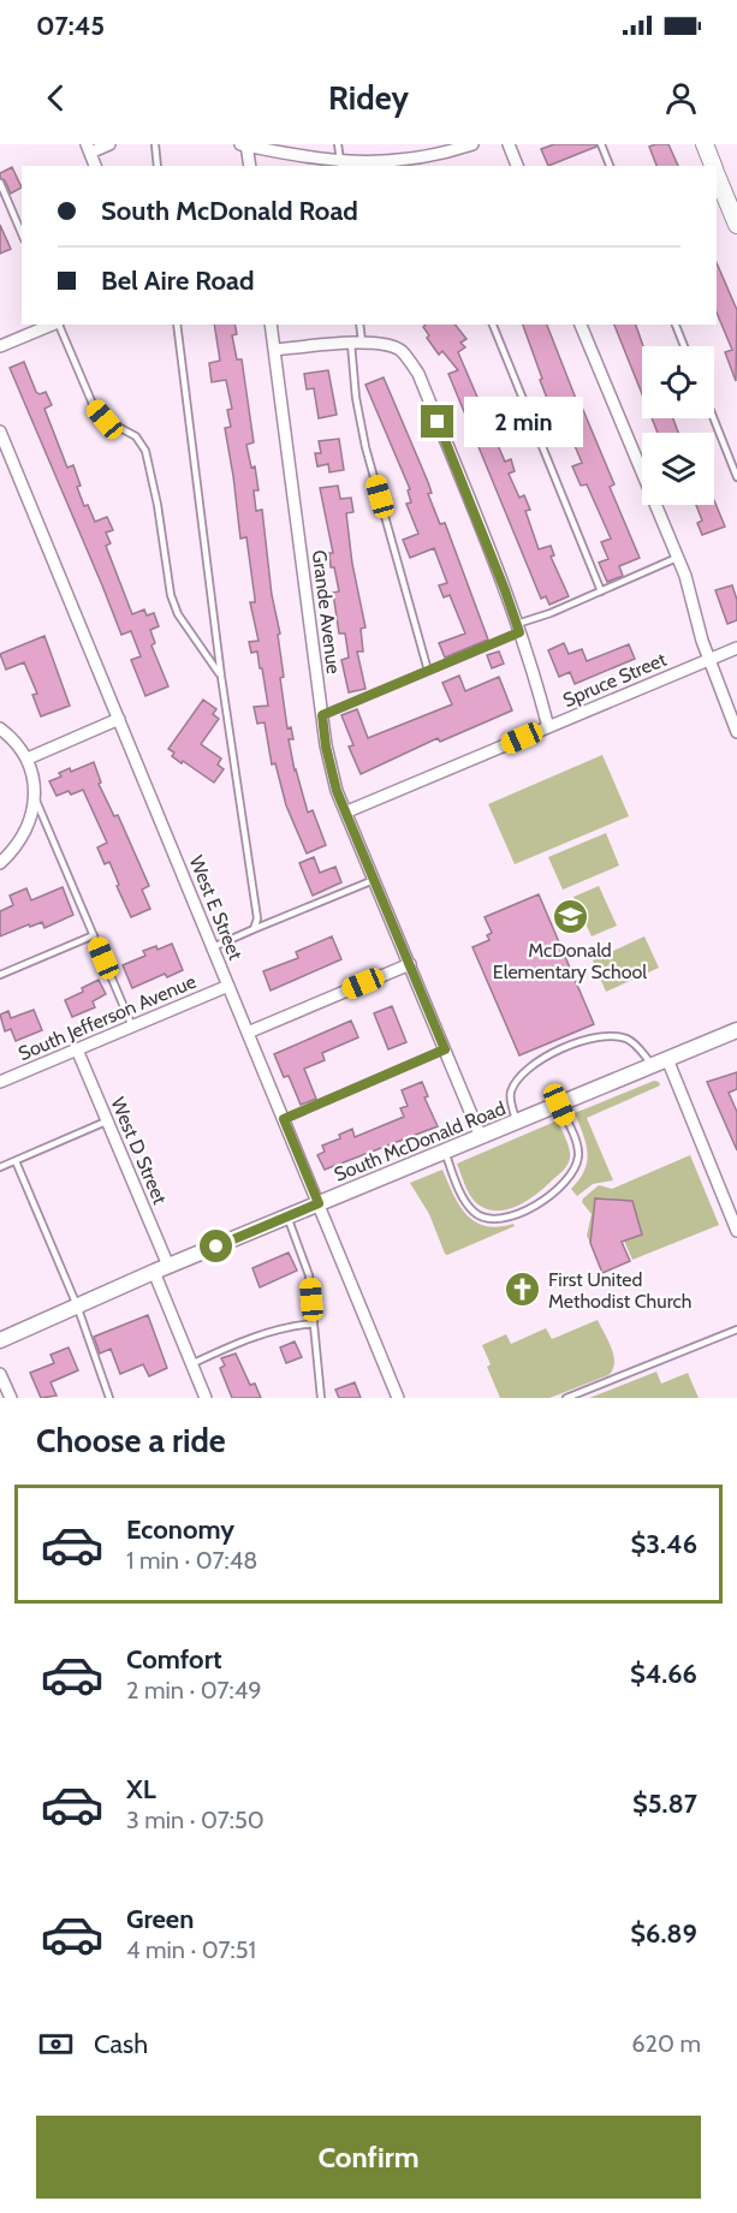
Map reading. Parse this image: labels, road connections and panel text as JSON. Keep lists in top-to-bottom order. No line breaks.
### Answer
{"streets":{"street":["Grande Avenue","Spruce Street","West E Street","South Jefferson Avenue","South McDonald Road","West D Street"]},"crossings":[["Grande Avenue","Spruce Street"],["Grande Avenue","South McDonald Road"],["West E Street","South Jefferson Avenue"],["West E Street","South McDonald Road"],["South Jefferson Avenue","West D Street"],["South McDonald Road","West D Street"]],"places":{"school or university":["McDonald Elementary School"],"church":["First United Methodist Church"]},"page":{"status":"07:45","header":"Ridey","banner":["South McDonald Road","Bel Aire Road"],"bubble":"2 min","heading":"Choose a ride","list":[{"name":"Economy","note":"1 min · 07:48","value":"$3.46"},{"name":"Comfort","note":"2 min · 07:49","value":"$4.66"},{"name":"XL","note":"3 min · 07:50","value":"$5.87"},{"name":"Green","note":"4 min · 07:51","value":"$6.89"}],"pay":["Cash","620 m"],"buttons":"Confirm"}}
